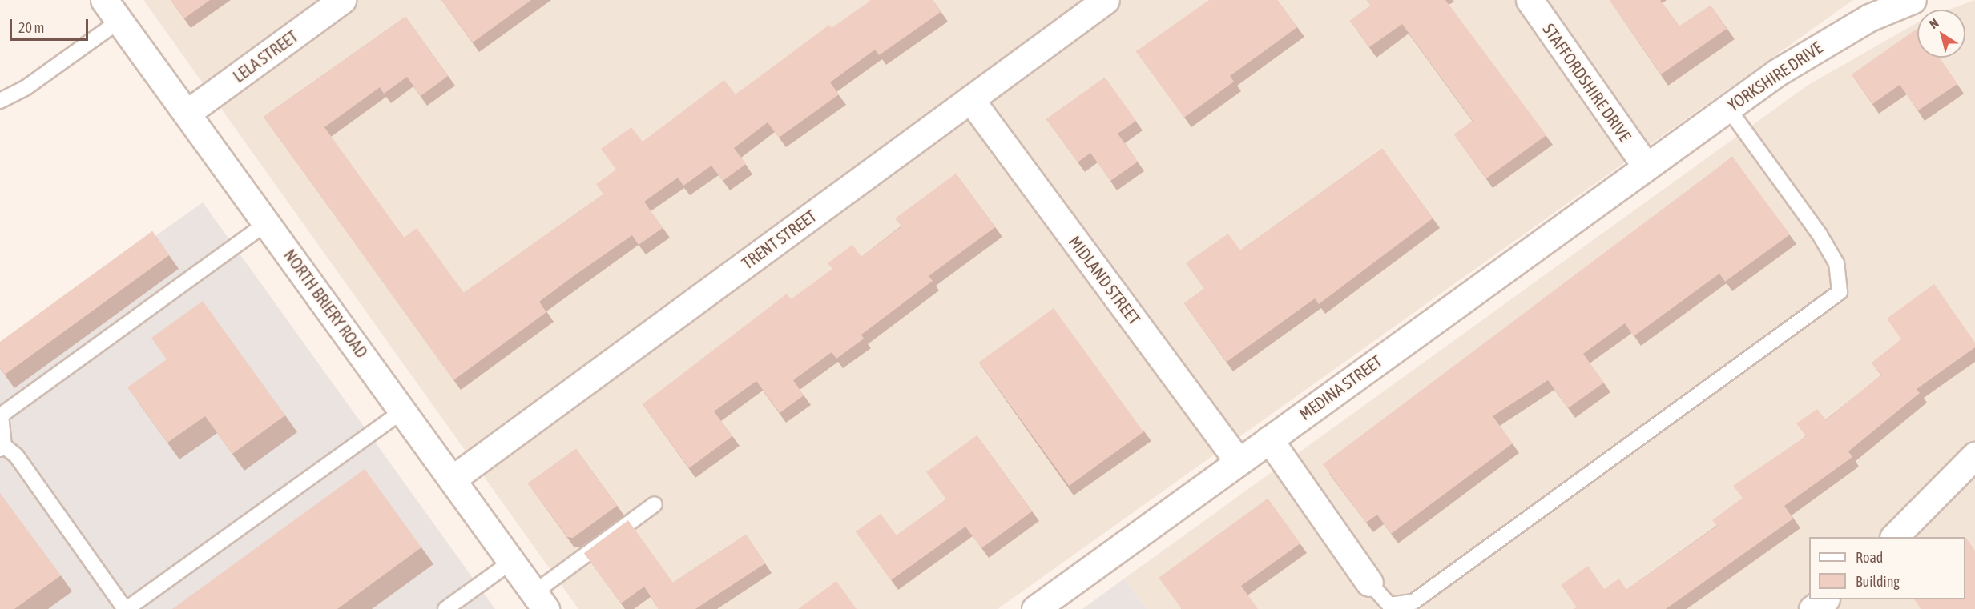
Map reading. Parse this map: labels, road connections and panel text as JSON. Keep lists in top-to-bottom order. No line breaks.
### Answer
{"streets":{"street":["LELA STREET","YORKSHIRE DRIVE","STAFFORDSHIRE DRIVE","TRENT STREET","MIDLAND STREET","NORTH BRIERY ROAD","MEDINA STREET"]},"crossings":[["LELA STREET","NORTH BRIERY ROAD"],["YORKSHIRE DRIVE","STAFFORDSHIRE DRIVE"],["YORKSHIRE DRIVE","MEDINA STREET"],["STAFFORDSHIRE DRIVE","MEDINA STREET"],["TRENT STREET","MIDLAND STREET"],["TRENT STREET","NORTH BRIERY ROAD"],["MIDLAND STREET","MEDINA STREET"]],"legend":["Road","Building"],"scale_bar":"20 m","north":"top left"}
